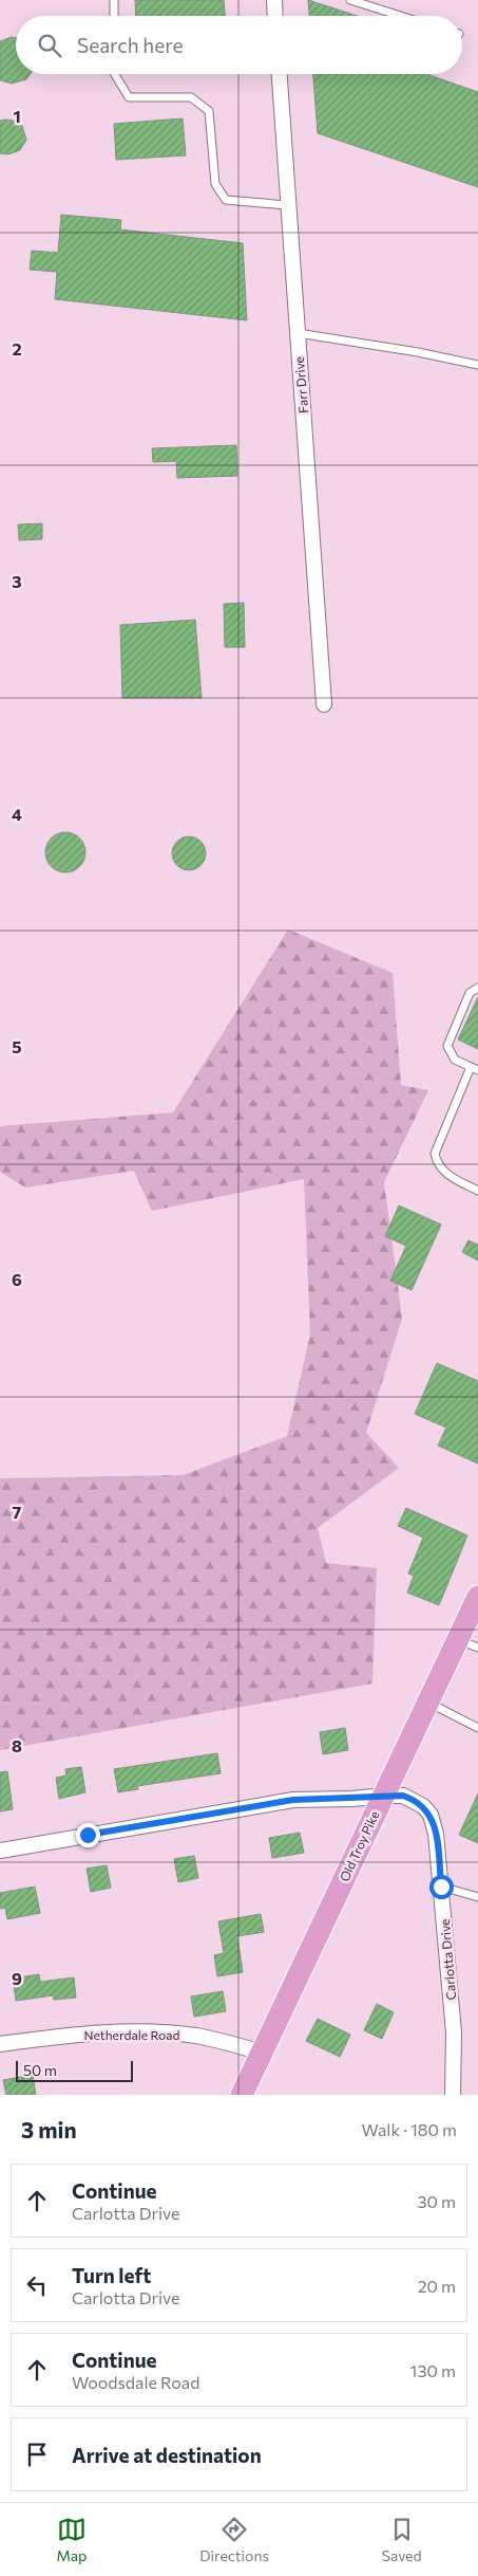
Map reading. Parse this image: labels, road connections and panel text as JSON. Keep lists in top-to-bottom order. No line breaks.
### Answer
{"streets":{"main road":["Old Troy Pike"],"street":["Farr Drive","Carlotta Drive","Netherdale Road"]},"crossings":[["Old Troy Pike","Carlotta Drive"],["Old Troy Pike","Netherdale Road"]],"scale_bar":"50 m","page":{"search":"Search here","scale":"50 m","heading":["3 min","Walk · 180 m"],"list":[["Continue","Carlotta Drive","30 m"],["Turn left","Carlotta Drive","20 m"],["Continue","Woodsdale Road","130 m"],"Arrive at destination"],"nav":["Map","Directions","Saved"]},"grid":{"rows":["1","2","3","4","5","6","7","8","9"]}}
